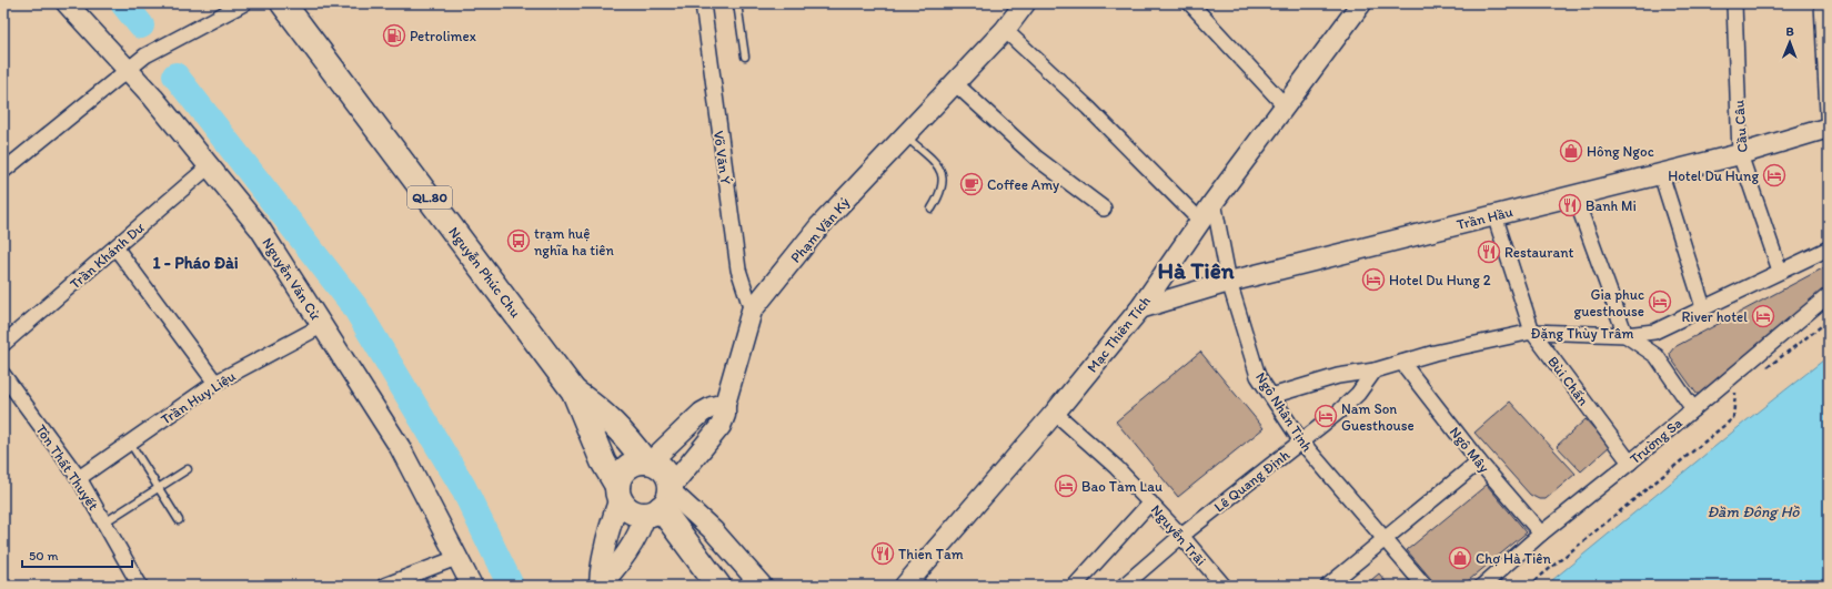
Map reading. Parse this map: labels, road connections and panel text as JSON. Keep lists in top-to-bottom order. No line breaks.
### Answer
{"streets":{"highway":["QL.80","Nguyễn Phúc Chu"],"street":["Cầu Câu","Võ Văn Ý","Trần Hầu","Phạm Văn Ký","Trần Khánh Dư","Nguyễn Văn Cừ","Đặng Thùy Trâm","Mạc Thiên Tích","Bùi Chấn","Trần Huy Liệu","Ngô Nhân Tịnh","Trường Sa","Ngô Mây","Tôn Thất Thuyết","Lê Quang Định","Nguyễn Trãi"]},"crossings":[["Cầu Câu","Trần Hầu"],["Cầu Câu","Đặng Thùy Trâm"],["Võ Văn Ý","Phạm Văn Ký"],["Trần Hầu","Mạc Thiên Tích"],["Trần Hầu","Bùi Chấn"],["Trần Hầu","Ngô Nhân Tịnh"],["Phạm Văn Ký","Nguyễn Phúc Chu"],["Trần Khánh Dư","Nguyễn Văn Cừ"],["Nguyễn Văn Cừ","Trần Huy Liệu"],["Đặng Thùy Trâm","Bùi Chấn"],["Đặng Thùy Trâm","Ngô Nhân Tịnh"],["Đặng Thùy Trâm","Ngô Mây"],["Đặng Thùy Trâm","Lê Quang Định"],["Mạc Thiên Tích","Ngô Nhân Tịnh"],["Mạc Thiên Tích","Nguyễn Trãi"],["Bùi Chấn","Trường Sa"],["Trần Huy Liệu","Tôn Thất Thuyết"],["Ngô Nhân Tịnh","Lê Quang Định"],["Trường Sa","Ngô Mây"],["Lê Quang Định","Nguyễn Trãi"]],"districts":["1 - Pháo Đài","Hà Tiên"],"water":["Đầm Đông Hồ"],"places":{"fuel station":["Petrolimex"],"shop":["Hông Ngoc","Chợ Hà Tiên"],"hotel":["Hotel Du Hung","Hotel Du Hung 2","Gia phuc guesthouse","River hotel","Nam Son Guesthouse","Bao Tam Lau"],"cafe":["Coffee Amy"],"restaurant":["Banh Mi","Restaurant","Thien Tam"],"bus stop":["trạm huệ nghĩa ha tiên"]},"scale_bar":"50 m","north":"top"}
